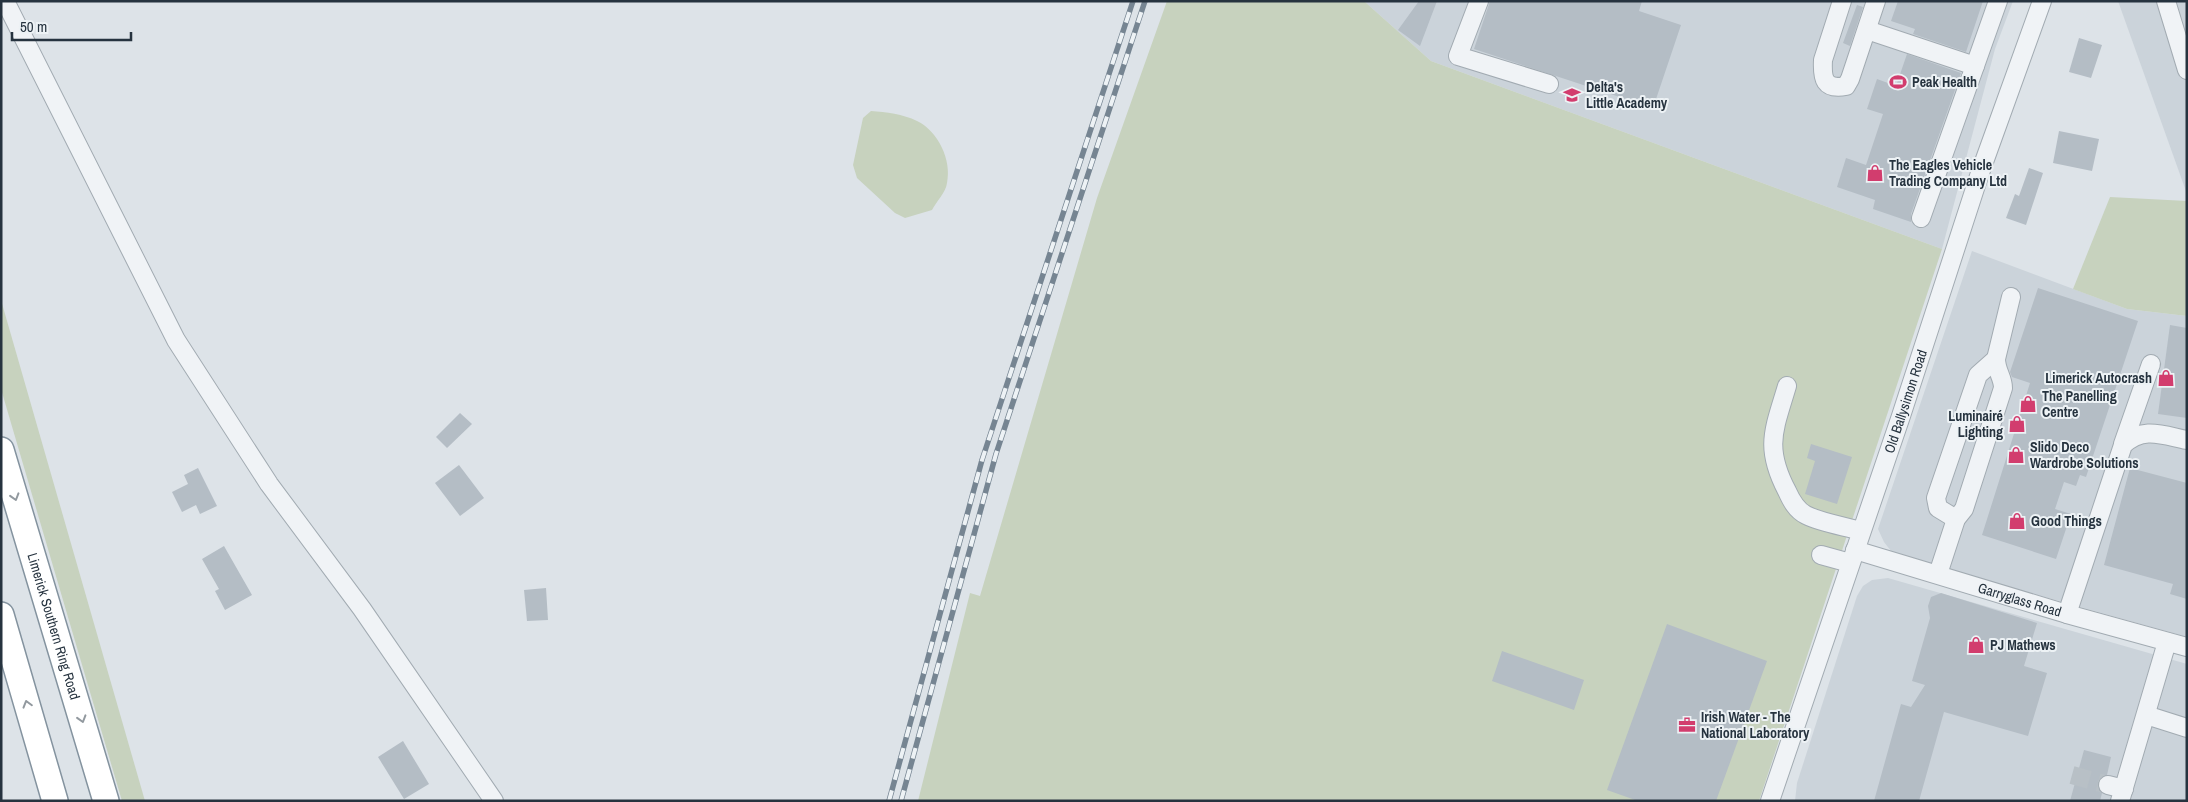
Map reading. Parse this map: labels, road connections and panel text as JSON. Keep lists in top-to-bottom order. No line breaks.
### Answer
{"streets":{"highway":["Limerick Southern Ring Road"],"street":["Old Ballysimon Road","Garryglass Road"]},"crossings":[["Old Ballysimon Road","Garryglass Road"]],"places":{"sports":["Peak Health"],"school or university":["Delta's Little Academy"],"shop":["The Eagles Vehicle Trading Company Ltd","Limerick Autocrash","The Panelling Centre","Luminairé Lighting","Slido Deco Wardrobe Solutions","Good Things","PJ Mathews"],"office":["Irish Water - The National Laboratory"]},"scale_bar":"50 m"}
